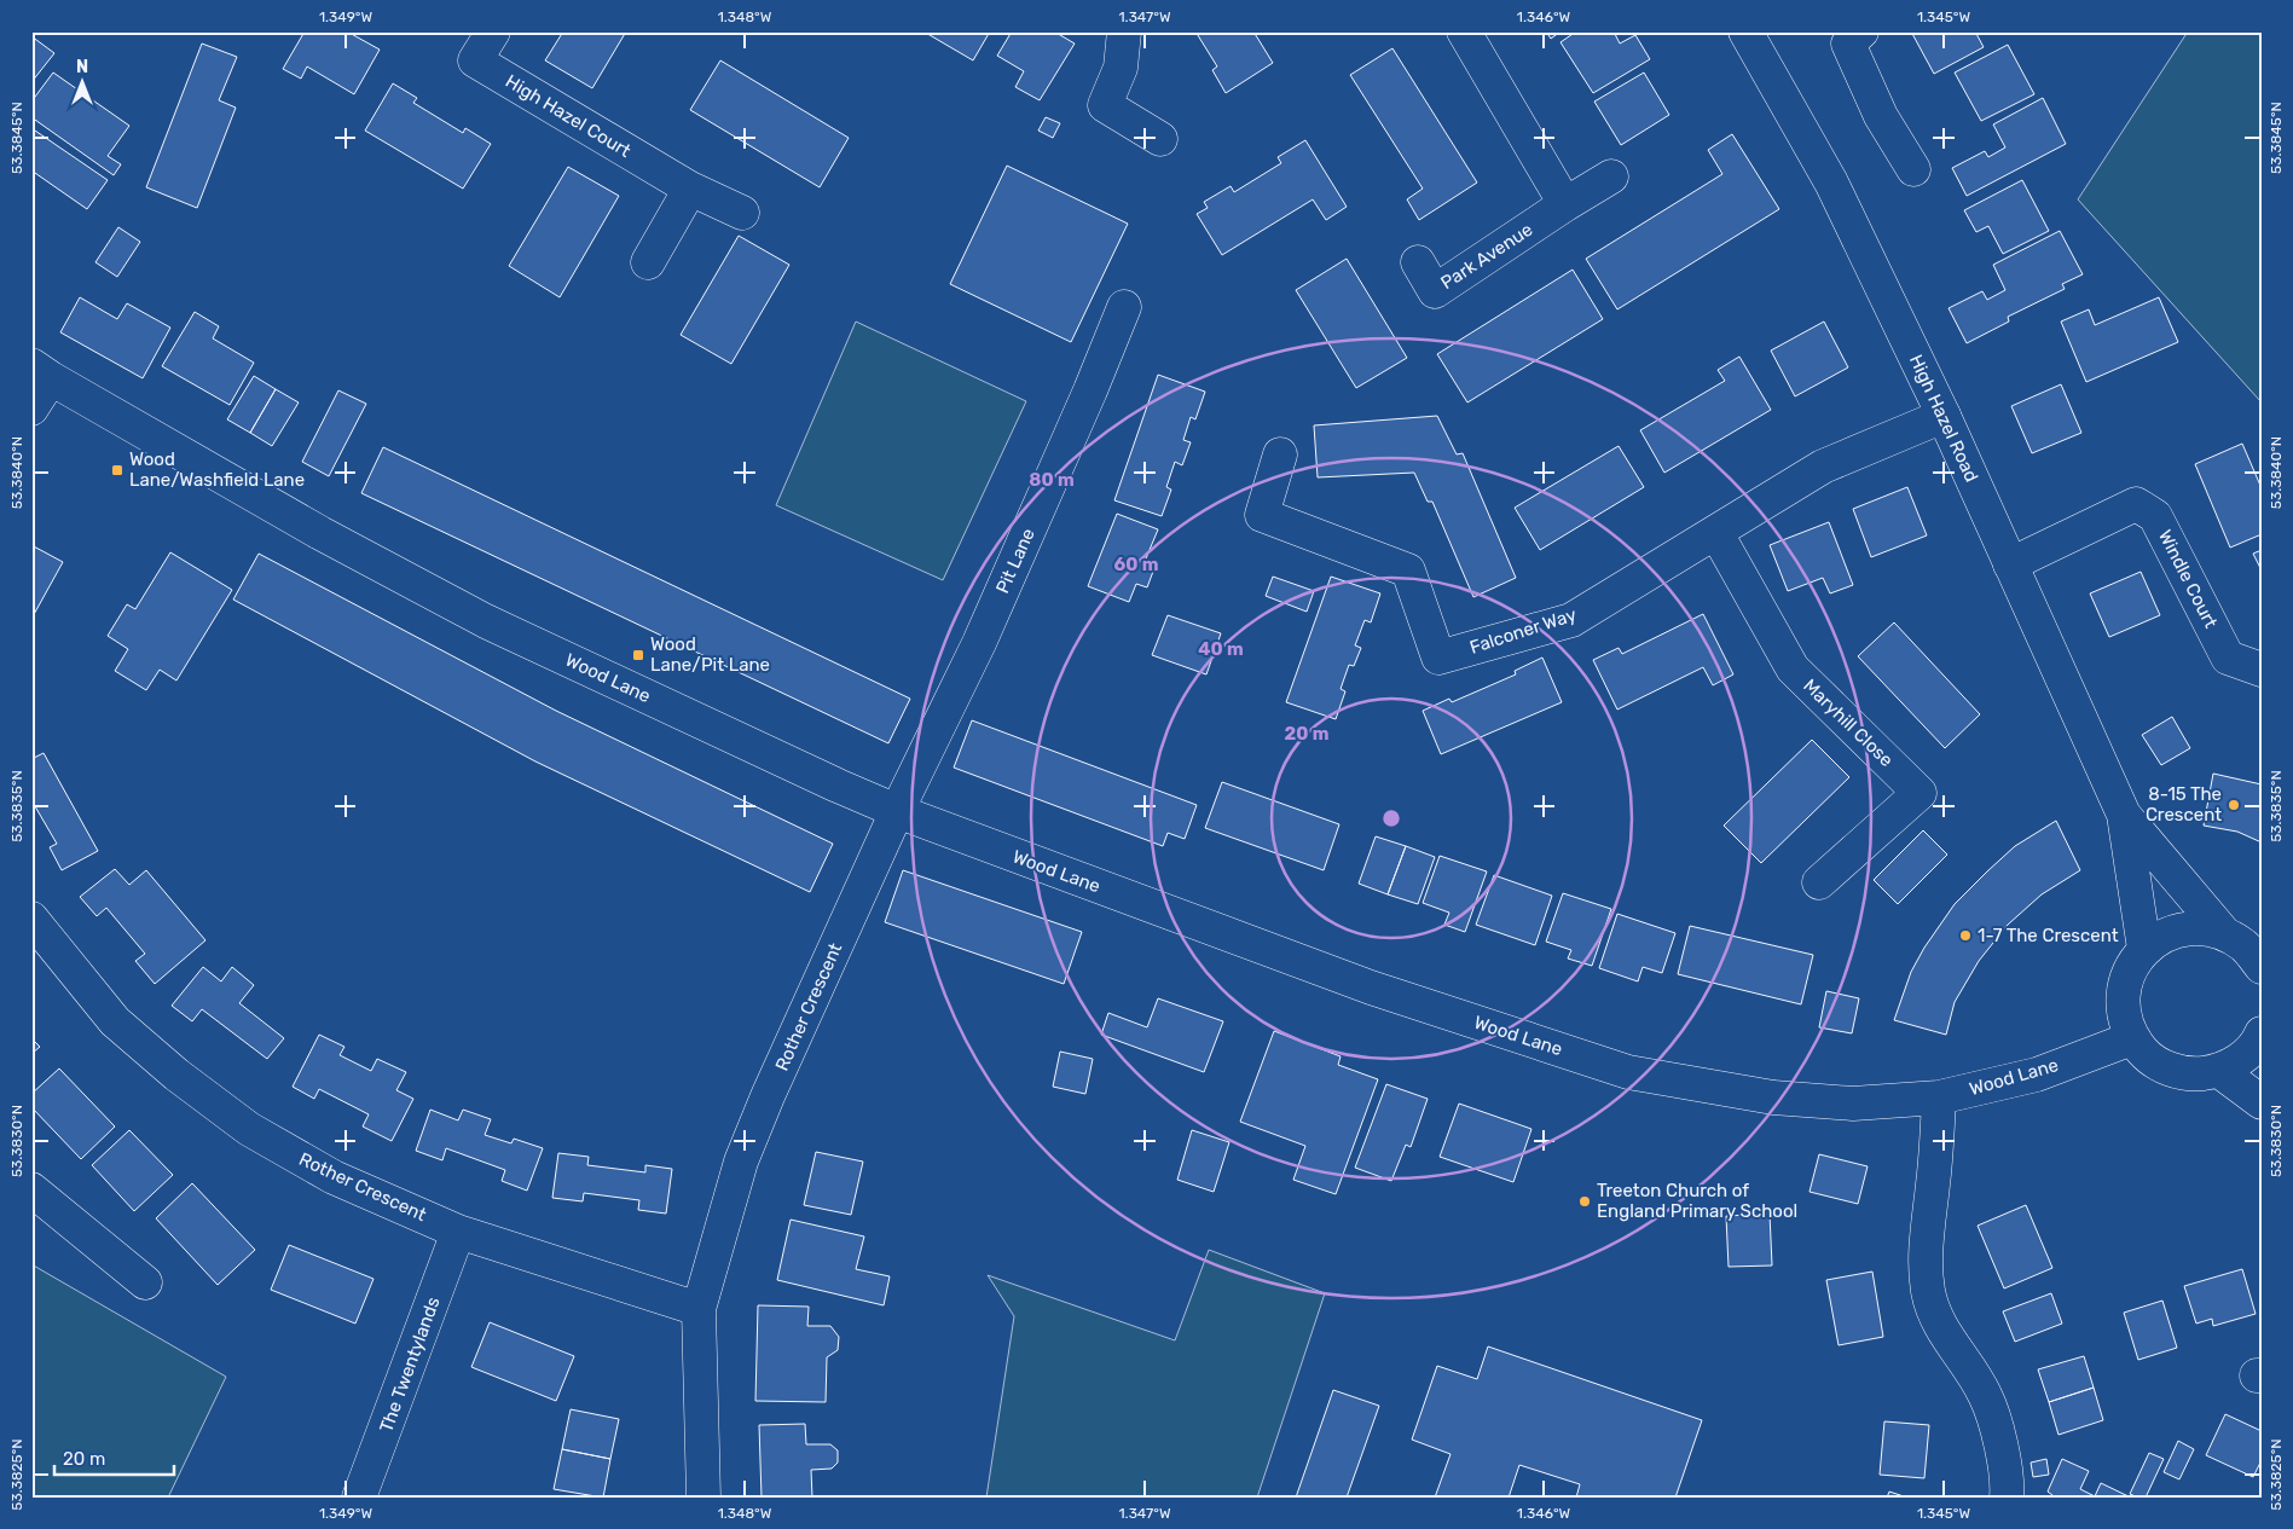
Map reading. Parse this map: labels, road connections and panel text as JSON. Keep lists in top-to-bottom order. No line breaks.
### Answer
{"streets":{"street":["High Hazel Court","Park Avenue","High Hazel Road","Pit Lane","Windle Court","Falconer Way","Wood Lane","Maryhill Close","Rother Crescent","The Twentylands"]},"crossings":[["High Hazel Road","Windle Court"],["High Hazel Road","Falconer Way"],["Pit Lane","Wood Lane"],["Pit Lane","Rother Crescent"],["Falconer Way","Maryhill Close"],["Wood Lane","Rother Crescent"],["Rother Crescent","The Twentylands"]],"places":{"transit":["Wood Lane/Washfield Lane","Wood Lane/Pit Lane"],"other":["8-15 The Crescent","1-7 The Crescent","Treeton Church of England Primary School"]},"scale_bar":"20 m","north":"top","coordinates":["1.349°W","1.348°W","1.347°W","1.346°W","1.345°W","53.3845°N","53.3840°N","53.3835°N","53.3830°N","53.3825°N"],"rings":["80 m","60 m","40 m","20 m"]}
